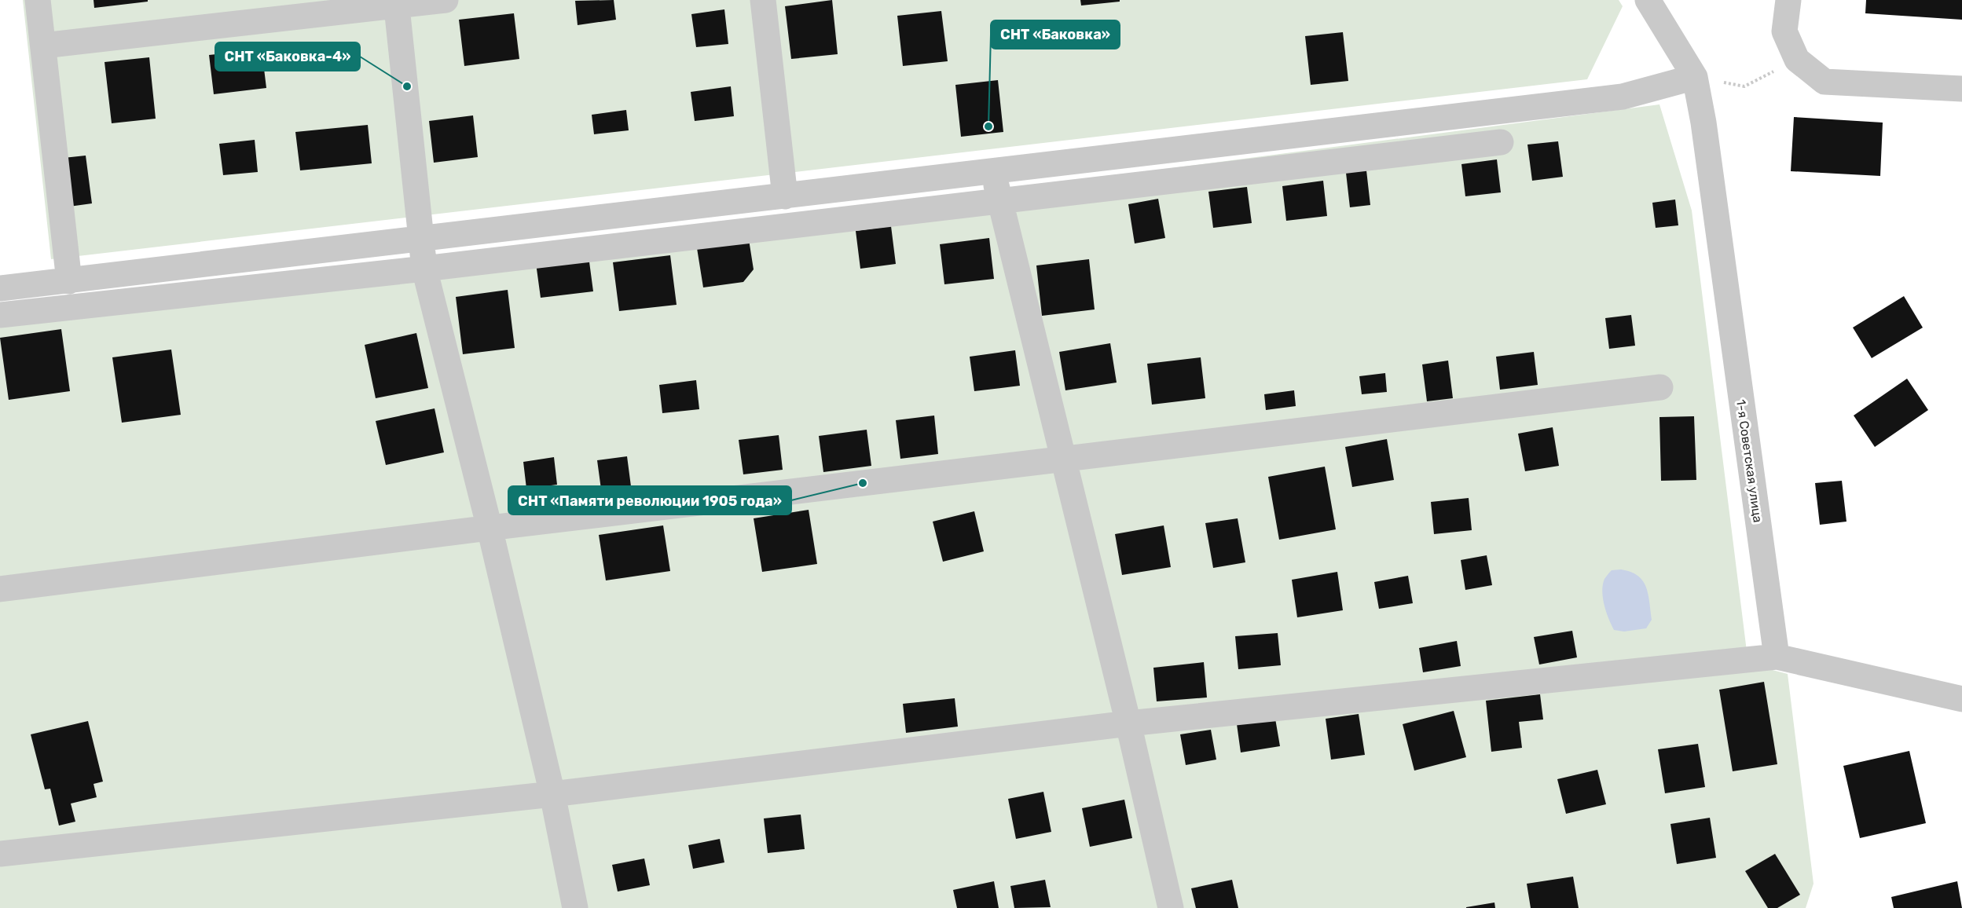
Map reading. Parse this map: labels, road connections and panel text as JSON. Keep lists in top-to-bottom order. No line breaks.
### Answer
{"streets":{"street":["1-я Советская улица"]},"places":["СНТ «Баковка-4»","СНТ «Баковка»","СНТ «Памяти революции 1905 года»"]}
